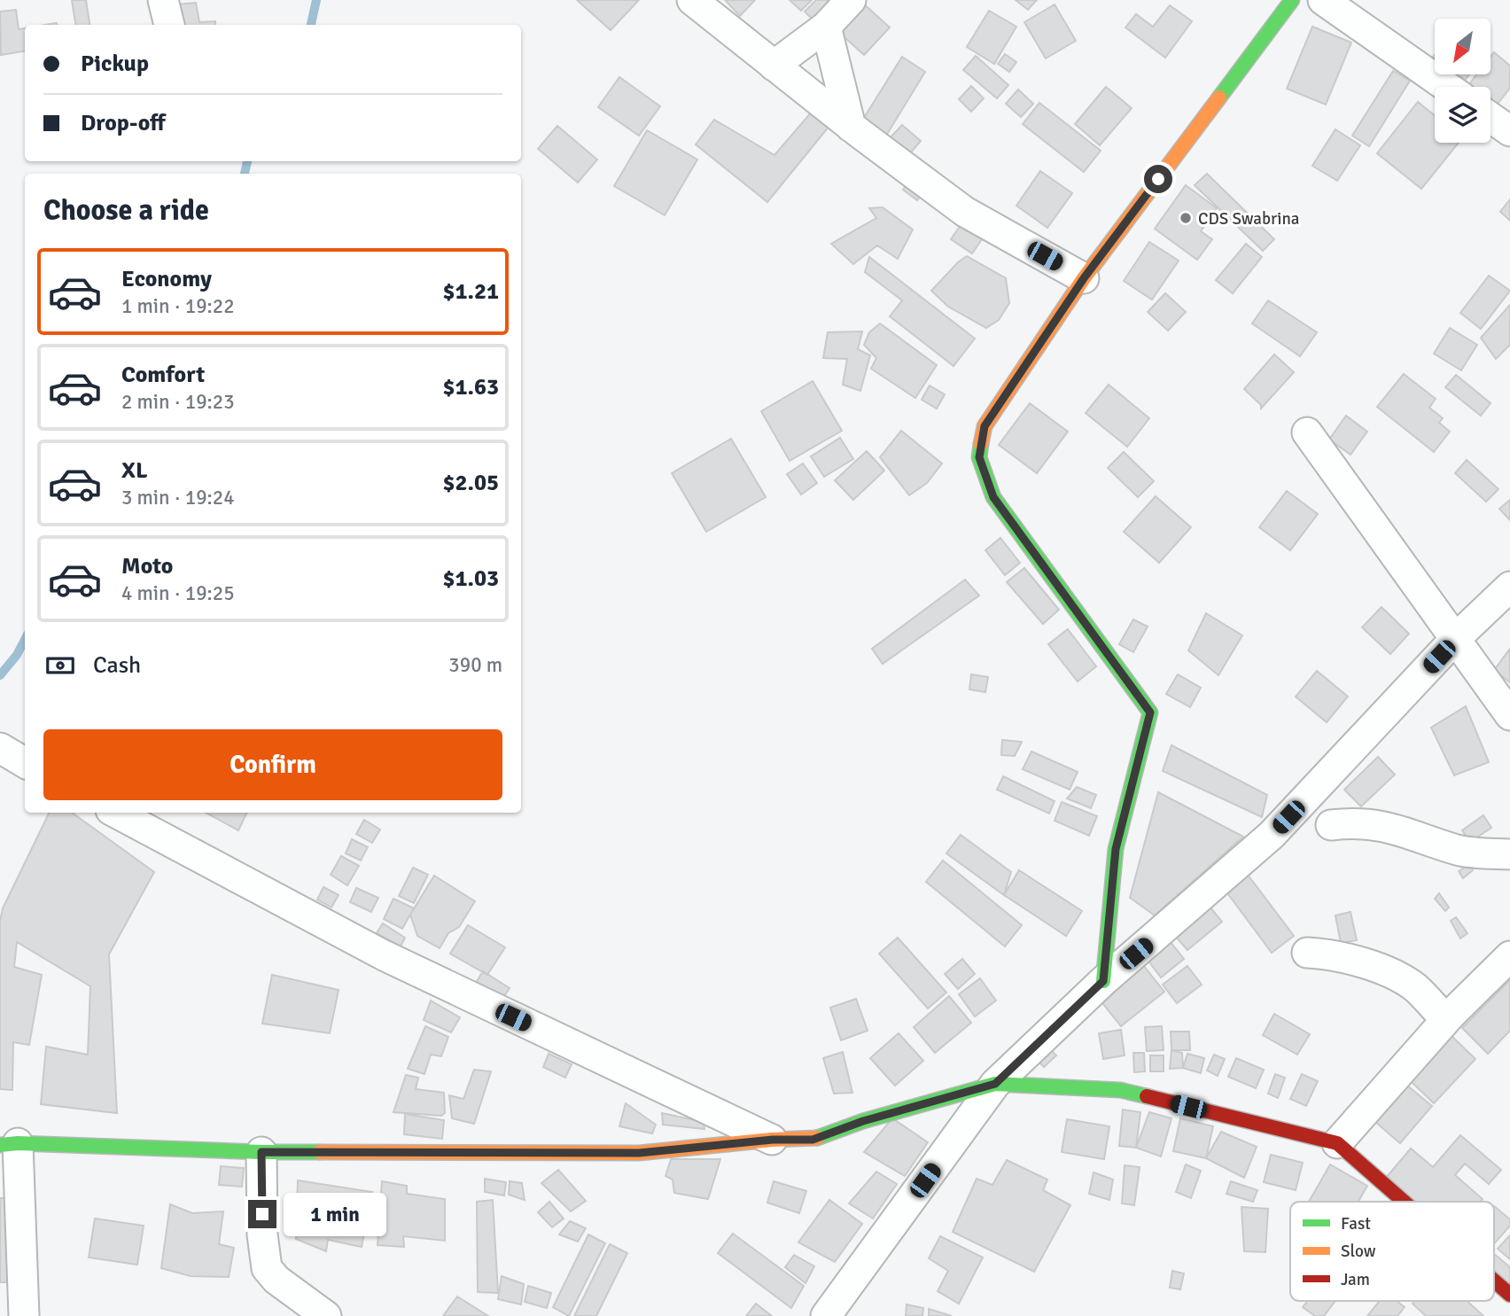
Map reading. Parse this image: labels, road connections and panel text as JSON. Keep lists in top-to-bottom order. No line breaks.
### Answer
{"places":["CDS Swabrina"],"legend":["Fast","Slow","Jam"],"north":"bottom left","page":{"banner":["Pickup","Drop-off"],"heading":"Choose a ride","list":[{"name":"Economy","note":"1 min · 19:22","value":"$1.21"},{"name":"Comfort","note":"2 min · 19:23","value":"$1.63"},{"name":"XL","note":"3 min · 19:24","value":"$2.05"},{"name":"Moto","note":"4 min · 19:25","value":"$1.03"}],"pay":["Cash","390 m"],"buttons":"Confirm","bubble":"1 min"}}
